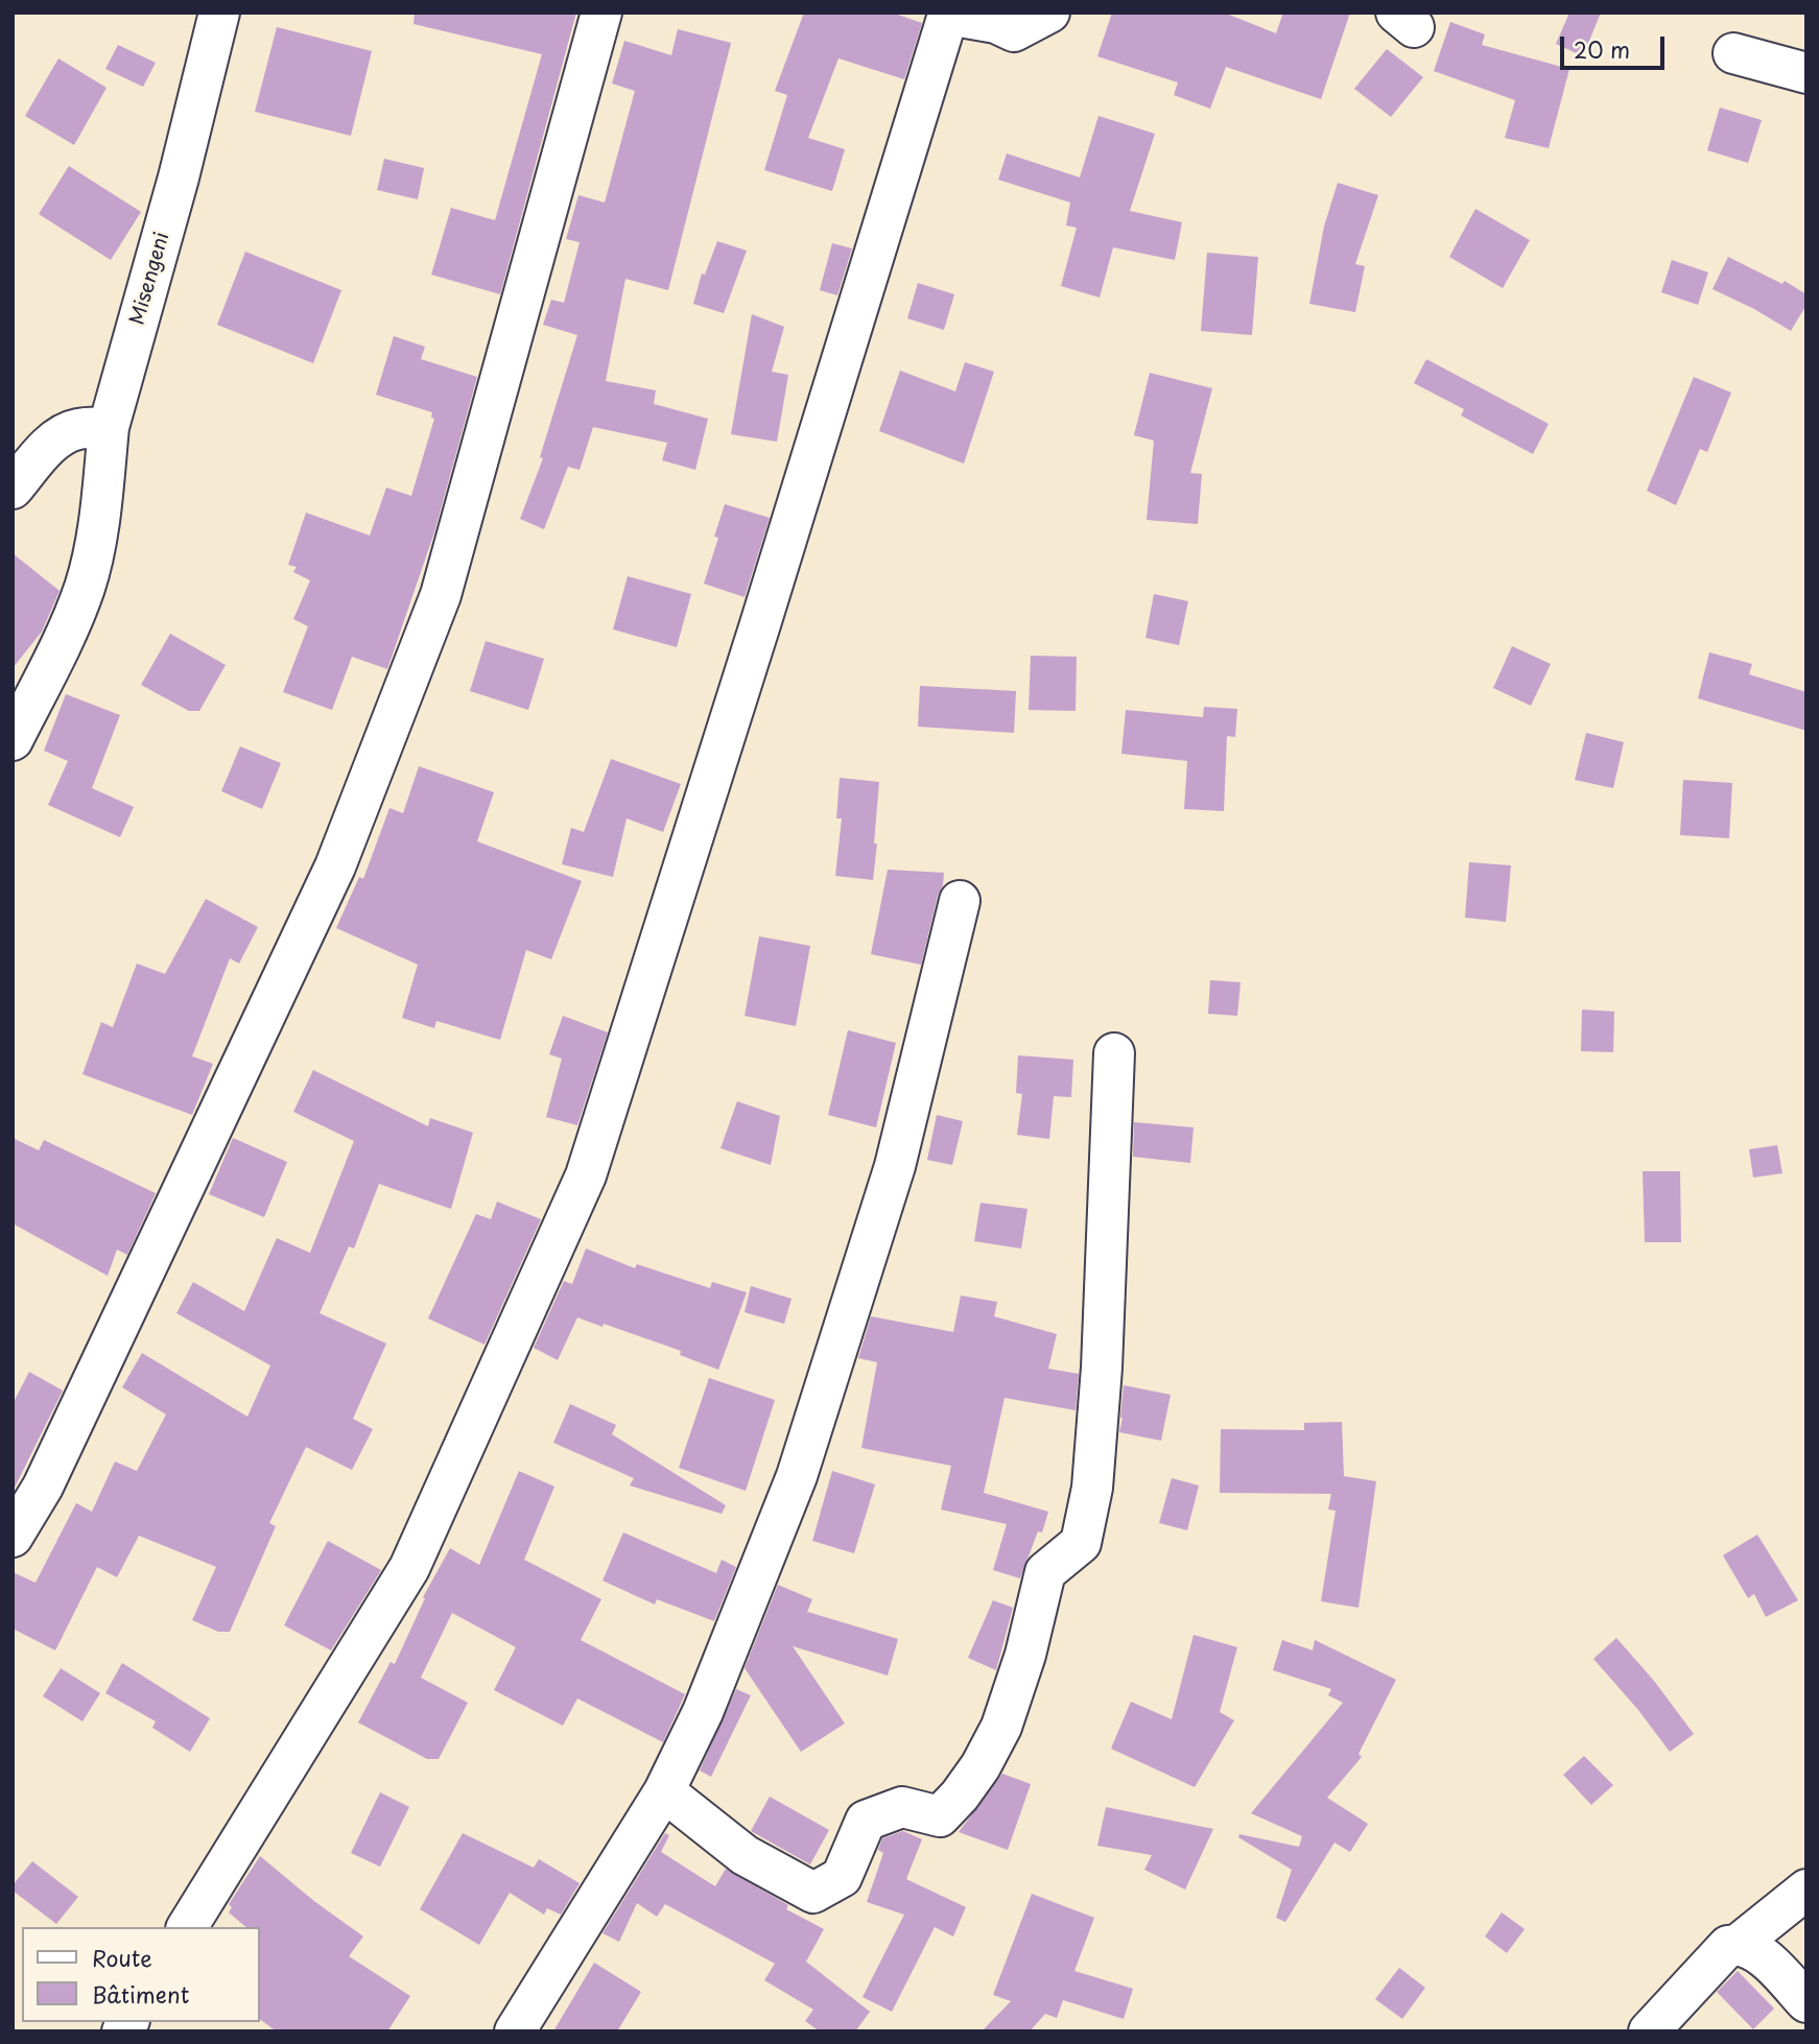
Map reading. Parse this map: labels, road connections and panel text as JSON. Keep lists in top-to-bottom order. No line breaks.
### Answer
{"streets":{"street":["Misengeni"]},"legend":["Route","Bâtiment"],"scale_bar":"20 m"}
